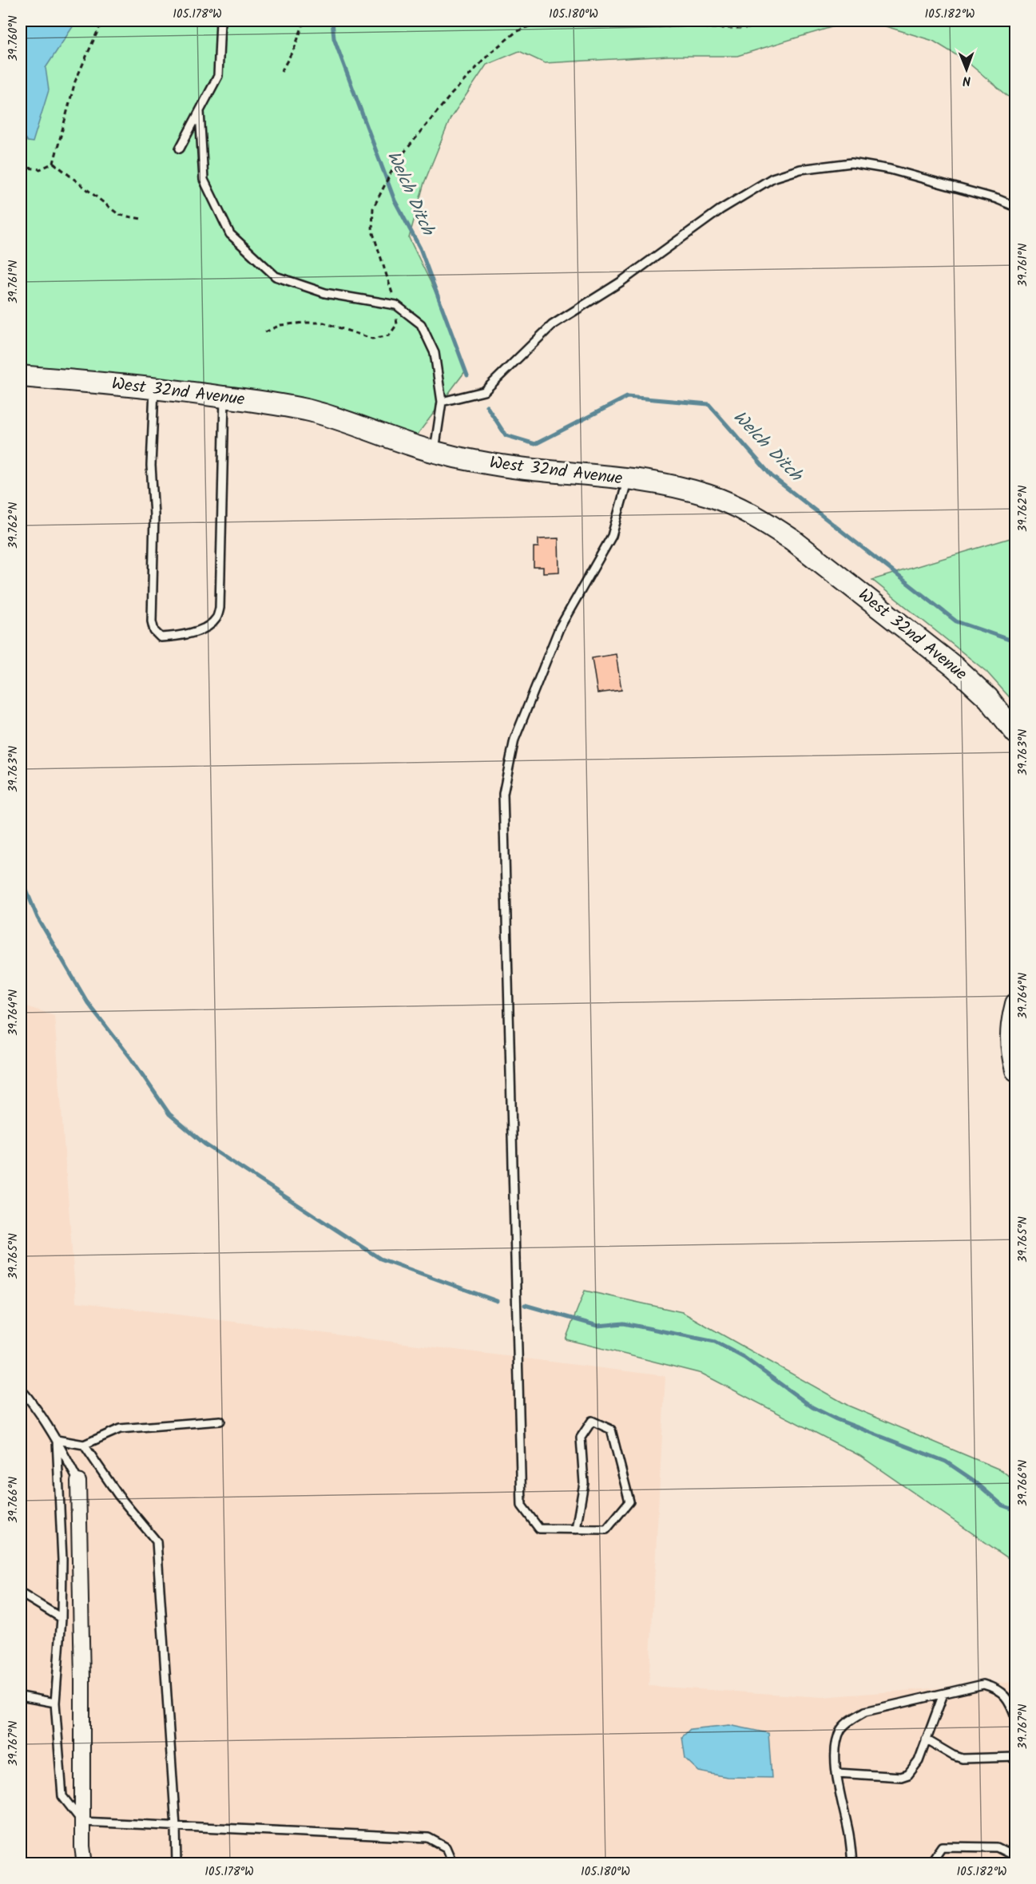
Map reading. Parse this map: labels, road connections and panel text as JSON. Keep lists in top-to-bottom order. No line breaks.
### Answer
{"streets":{"street":["West 32nd Avenue"]},"water":["Welch Ditch"],"north":"bottom","coordinates":["105.178°W","105.180°W","105.182°W","39.760°N","39.761°N","39.762°N","39.763°N","39.764°N","39.765°N","39.766°N","39.767°N"]}
